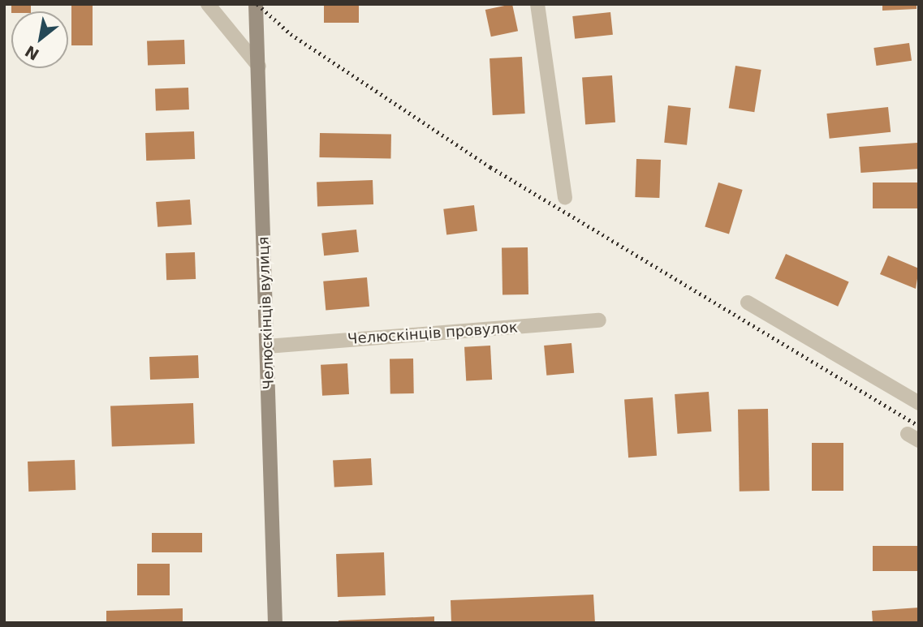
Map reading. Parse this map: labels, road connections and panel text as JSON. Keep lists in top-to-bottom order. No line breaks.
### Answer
{"streets":{"street":["Челюскінців вулиця","Челюскінців провулок"]},"crossings":[["Челюскінців вулиця","Челюскінців провулок"]],"north":"bottom left"}
